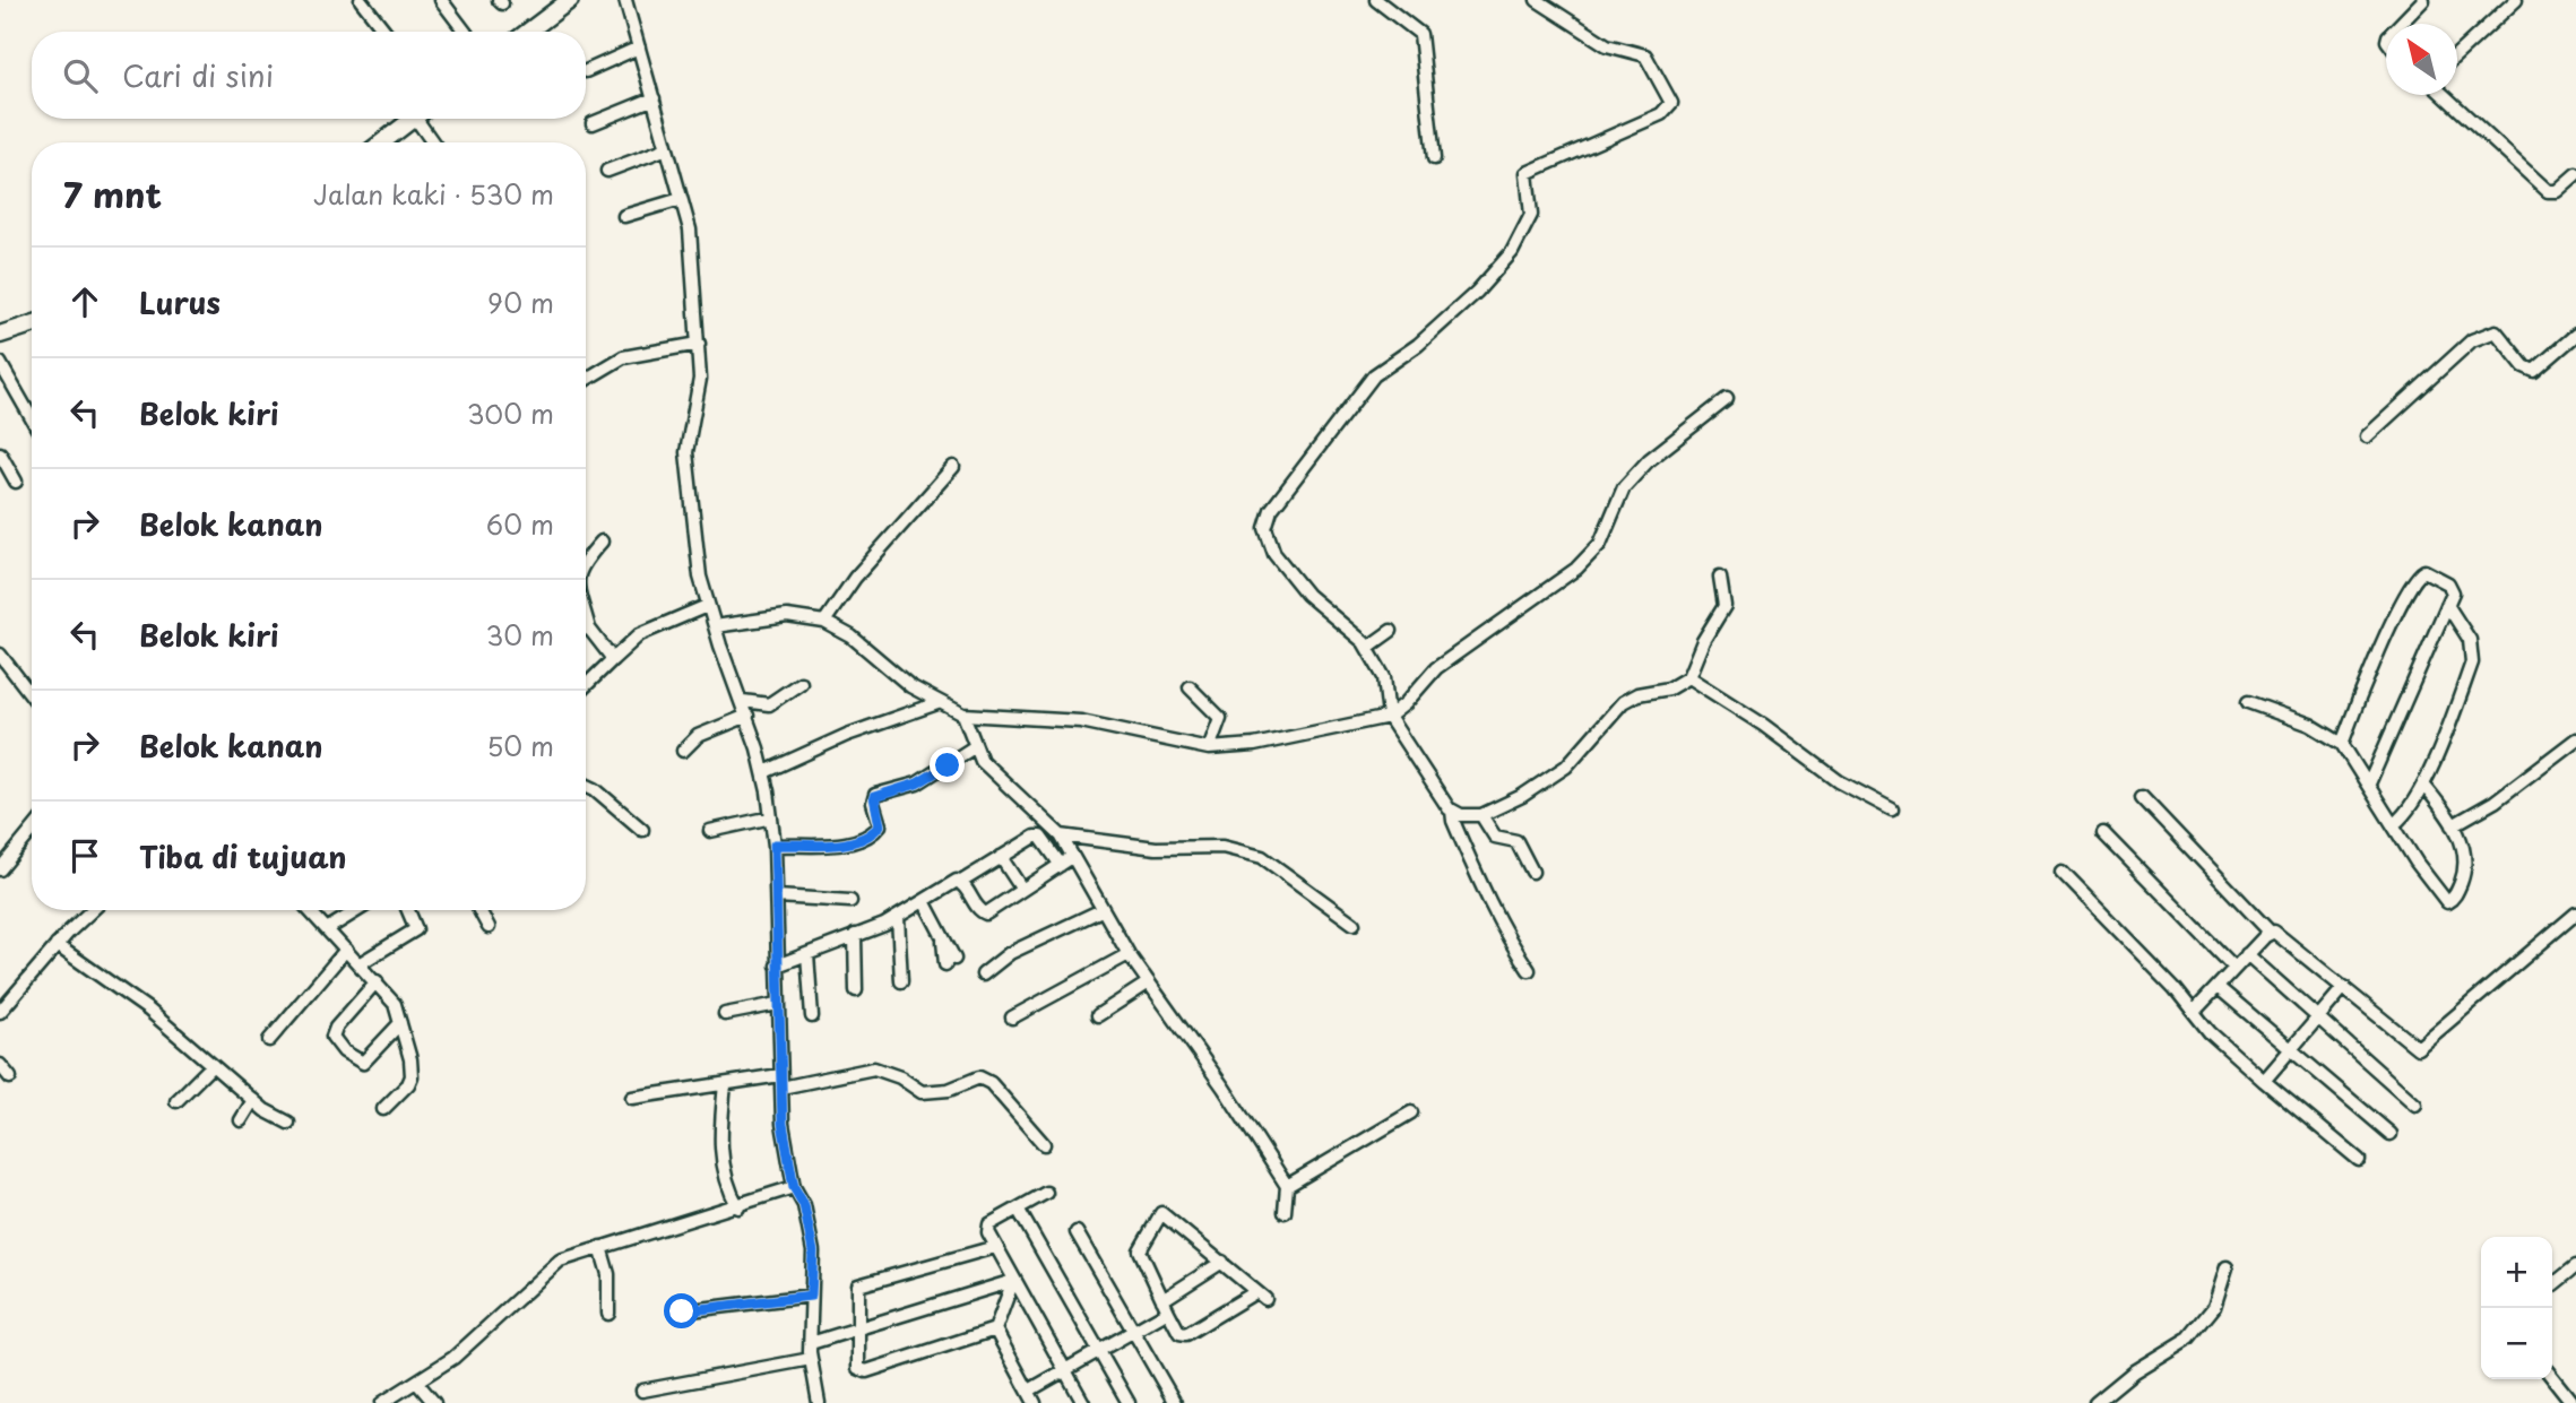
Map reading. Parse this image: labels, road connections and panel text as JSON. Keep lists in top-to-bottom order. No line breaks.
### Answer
{"north":"top left","page":{"search":"Cari di sini","heading":["7 mnt","Jalan kaki · 530 m"],"list":[["Lurus","90 m"],["Belok kiri","300 m"],["Belok kanan","60 m"],["Belok kiri","30 m"],["Belok kanan","50 m"],"Tiba di tujuan"],"map_buttons":["+","−"]}}
